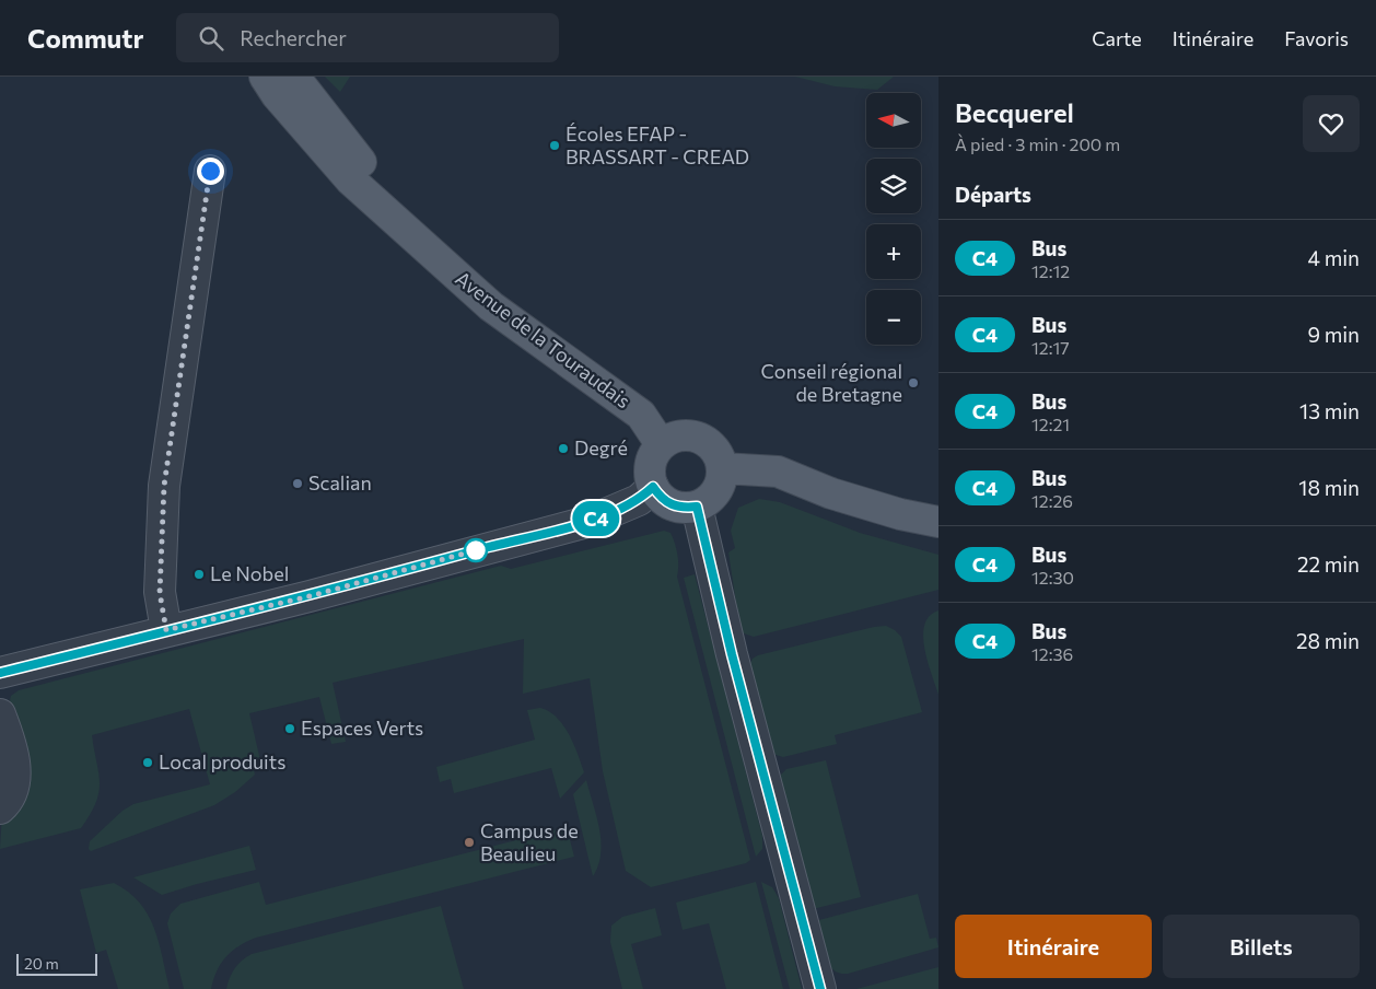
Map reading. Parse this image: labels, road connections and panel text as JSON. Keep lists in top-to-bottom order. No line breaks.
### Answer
{"streets":{"main road":["Avenue de la Touraudais"]},"places":["Écoles EFAP - BRASSART - CREAD","Conseil régional de Bretagne","Degré","Scalian","Le Nobel","Espaces Verts","Local produits","Campus de Beaulieu"],"lines":["bus line C4"],"scale_bar":"20 m","north":"left","page":{"header":"Commutr","search":"Rechercher","nav":["Carte","Itinéraire","Favoris"],"on_map":"C4","heading":[["Becquerel","À pied · 3 min · 200 m"],"Départs"],"map_buttons":["+","−"],"list":[{"mark":"C4","name":"Bus","note":"12:12","value":"4 min"},{"mark":"C4","name":"Bus","note":"12:17","value":"9 min"},{"mark":"C4","name":"Bus","note":"12:21","value":"13 min"},{"mark":"C4","name":"Bus","note":"12:26","value":"18 min"},{"mark":"C4","name":"Bus","note":"12:30","value":"22 min"},{"mark":"C4","name":"Bus","note":"12:36","value":"28 min"}],"buttons":["Itinéraire","Billets"],"scale":"20 m"}}
